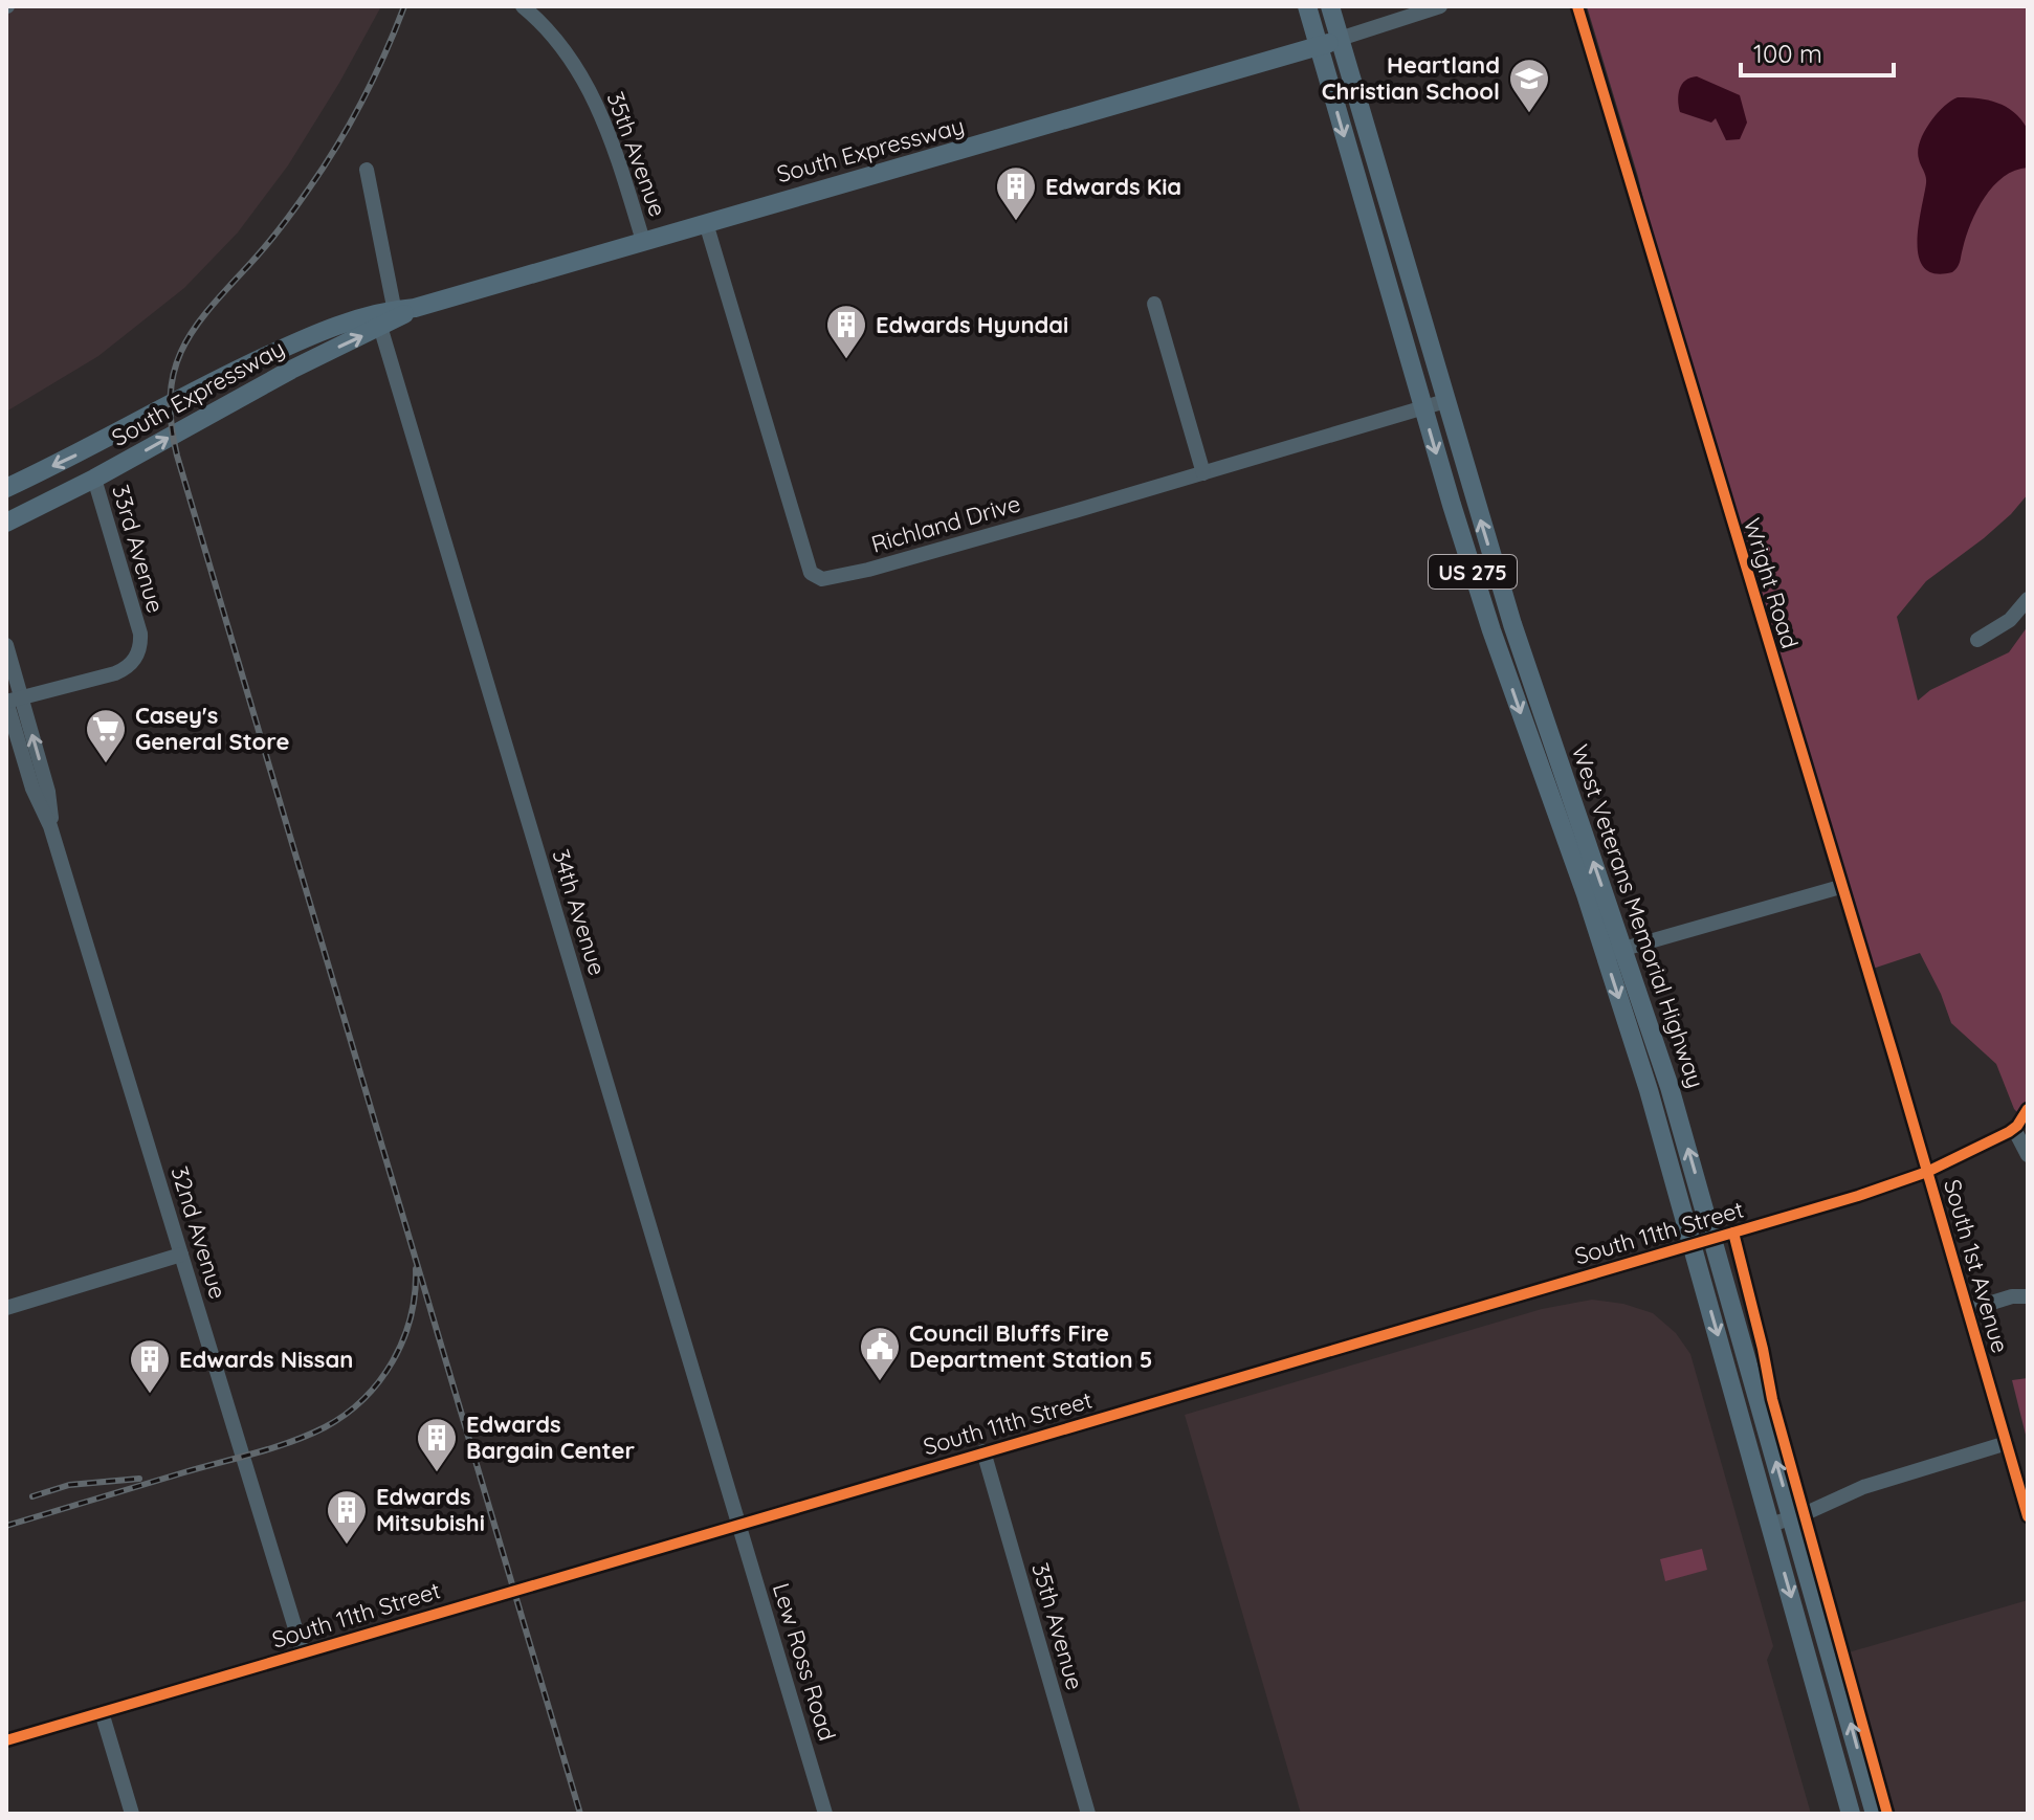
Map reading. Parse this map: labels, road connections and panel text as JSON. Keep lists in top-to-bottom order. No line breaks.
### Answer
{"streets":{"main road":["South Expressway","US 275","West Veterans Memorial Highway"],"street":["35th Avenue","Richland Drive","33rd Avenue","Wright Road","34th Avenue","32nd Avenue","South 11th Street","South 1st Avenue","Lew Ross Road"]},"crossings":[["South Expressway","35th Avenue"],["South Expressway","Richland Drive"],["South Expressway","33rd Avenue"],["South Expressway","US 275"],["South Expressway","34th Avenue"],["South Expressway","West Veterans Memorial Highway"],["35th Avenue","South 11th Street"],["Richland Drive","West Veterans Memorial Highway"],["33rd Avenue","32nd Avenue"],["US 275","West Veterans Memorial Highway"],["Wright Road","South 11th Street"],["Wright Road","South 1st Avenue"],["34th Avenue","South 11th Street"],["34th Avenue","Lew Ross Road"],["West Veterans Memorial Highway","South 11th Street"],["32nd Avenue","South 11th Street"],["South 11th Street","South 1st Avenue"],["South 11th Street","Lew Ross Road"]],"places":{"school or university":["Heartland Christian School"],"building":["Edwards Kia","Edwards Hyundai","Edwards Nissan","Edwards Bargain Center","Edwards Mitsubishi"],"supermarket":["Casey's General Store"],"public building":["Council Bluffs Fire Department Station 5"]},"scale_bar":"100 m"}
